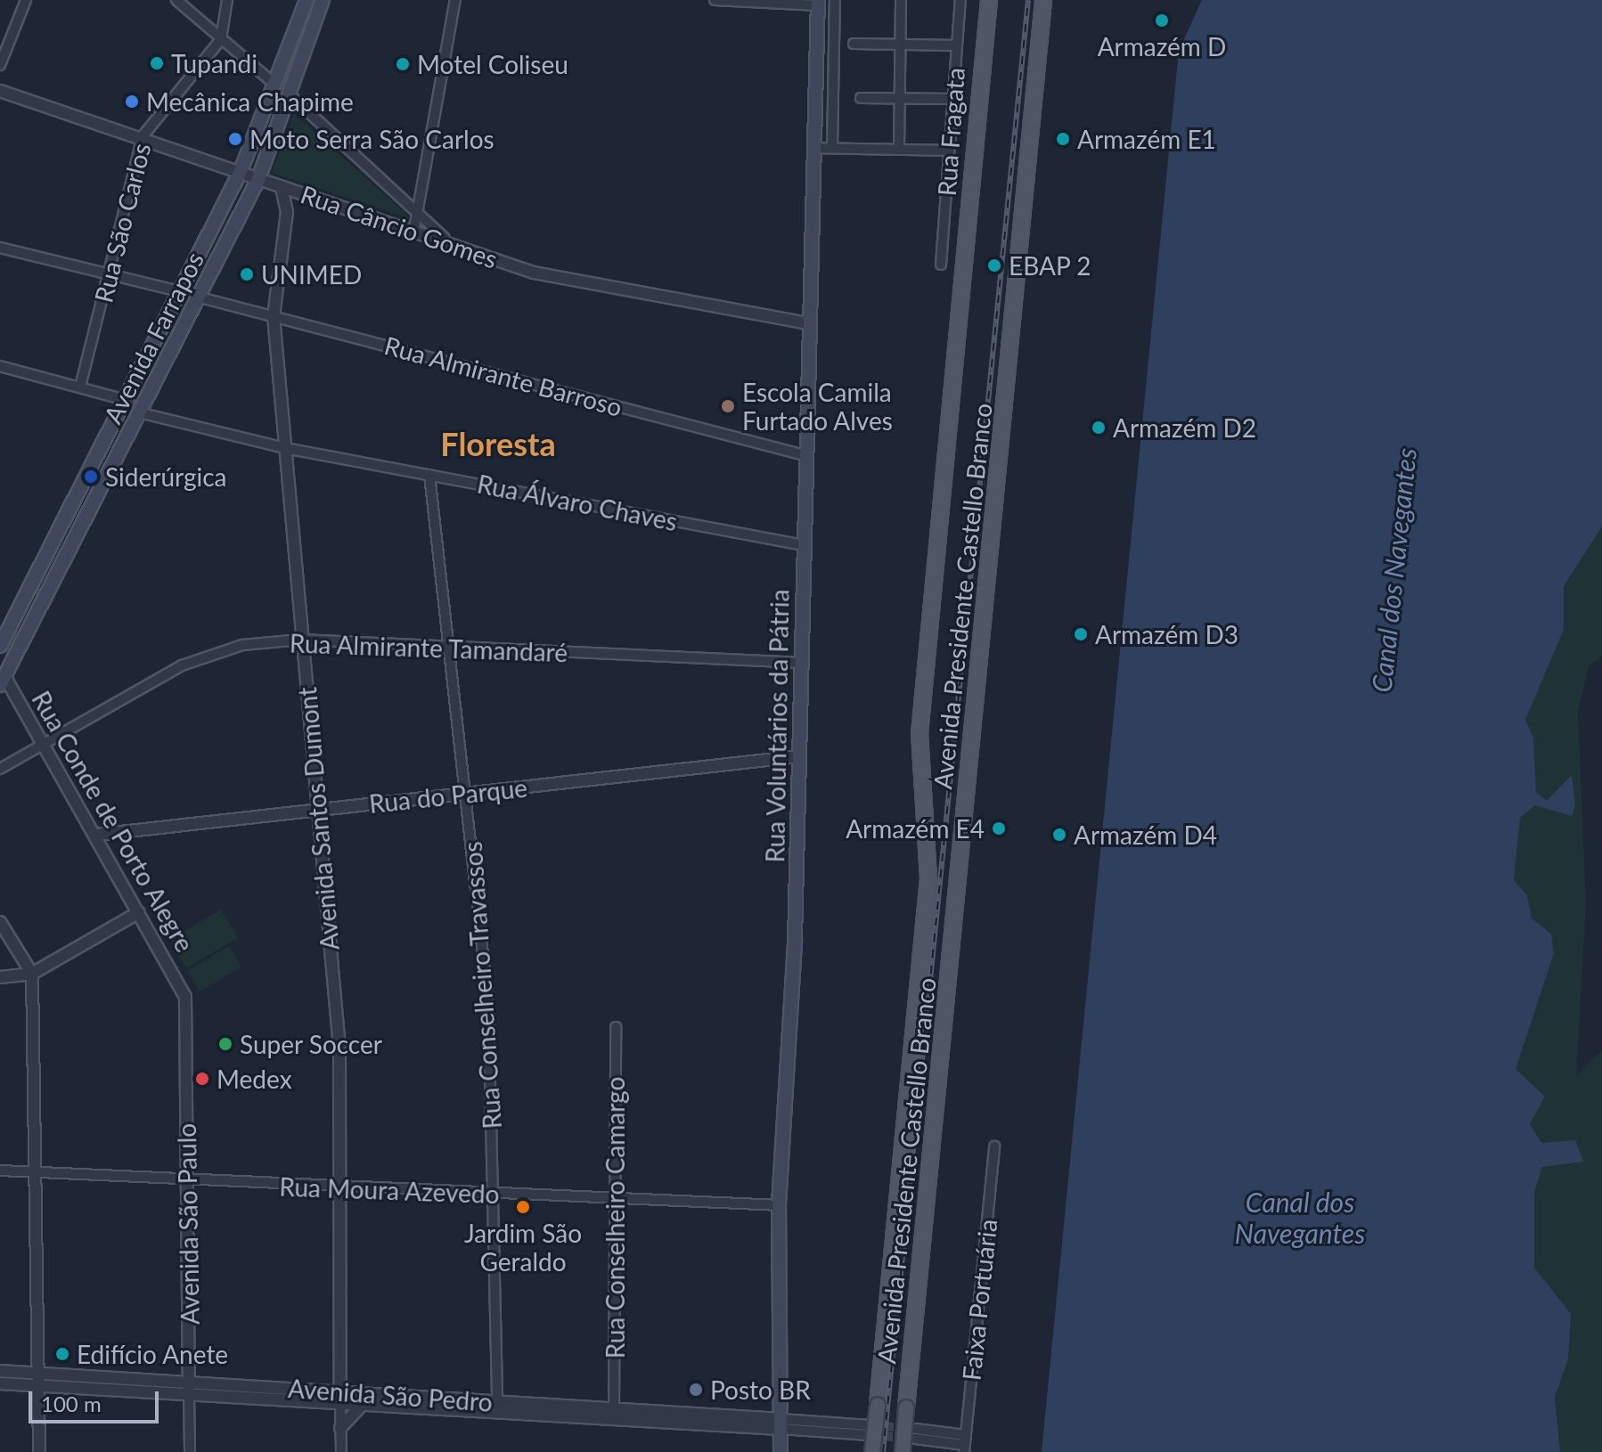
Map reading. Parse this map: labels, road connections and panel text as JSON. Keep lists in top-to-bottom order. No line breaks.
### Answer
{"streets":{"main road":["Avenida Farrapos","Avenida Presidente Castello Branco","Rua Voluntários da Pátria"],"street":["Rua Fragata","Rua São Carlos","Rua Câncio Gomes","Rua Almirante Barroso","Rua Álvaro Chaves","Rua Almirante Tamandaré","Rua do Parque","Avenida Santos Dumont","Rua Conde de Porto Alegre","Rua Conselheiro Travassos","Rua Moura Azevedo","Rua Conselheiro Camargo","Avenida São Paulo","Faixa Portuária","Avenida São Pedro"]},"crossings":[["Rua São Carlos","Rua Câncio Gomes"],["Rua Câncio Gomes","Avenida Farrapos"],["Rua Câncio Gomes","Rua Voluntários da Pátria"],["Rua Câncio Gomes","Avenida Santos Dumont"],["Avenida Farrapos","Rua Almirante Barroso"],["Avenida Farrapos","Rua Álvaro Chaves"],["Avenida Farrapos","Rua Conde de Porto Alegre"],["Rua Almirante Barroso","Rua Voluntários da Pátria"],["Rua Almirante Barroso","Avenida Santos Dumont"],["Rua Álvaro Chaves","Rua Voluntários da Pátria"],["Rua Álvaro Chaves","Avenida Santos Dumont"],["Rua Álvaro Chaves","Rua Conselheiro Travassos"],["Rua Almirante Tamandaré","Rua Voluntários da Pátria"],["Rua Almirante Tamandaré","Avenida Santos Dumont"],["Rua Almirante Tamandaré","Rua Conde de Porto Alegre"],["Rua Almirante Tamandaré","Rua Conselheiro Travassos"],["Rua Voluntários da Pátria","Rua do Parque"],["Rua Voluntários da Pátria","Rua Moura Azevedo"],["Rua Voluntários da Pátria","Avenida São Pedro"],["Rua do Parque","Avenida Santos Dumont"],["Rua do Parque","Rua Conde de Porto Alegre"],["Rua do Parque","Rua Conselheiro Travassos"],["Avenida Santos Dumont","Rua Moura Azevedo"],["Avenida Santos Dumont","Avenida São Pedro"],["Rua Conde de Porto Alegre","Avenida São Paulo"],["Rua Conselheiro Travassos","Rua Moura Azevedo"],["Rua Conselheiro Travassos","Avenida São Pedro"],["Rua Moura Azevedo","Rua Conselheiro Camargo"],["Rua Moura Azevedo","Avenida São Paulo"],["Rua Conselheiro Camargo","Avenida São Pedro"],["Avenida São Paulo","Avenida São Pedro"]],"districts":["Floresta"],"water":["Canal dos Navegantes"],"places":["Armazém D","Tupandi","Motel Coliseu","Mecânica Chapime","Moto Serra São Carlos","Armazém E1","EBAP 2","UNIMED","Escola Camila Furtado Alves","Armazém D2","Siderúrgica","Armazém D3","Armazém E4","Armazém D4","Super Soccer","Medex","Jardim São Geraldo","Edifício Anete","Posto BR"],"scale_bar":"100 m"}
